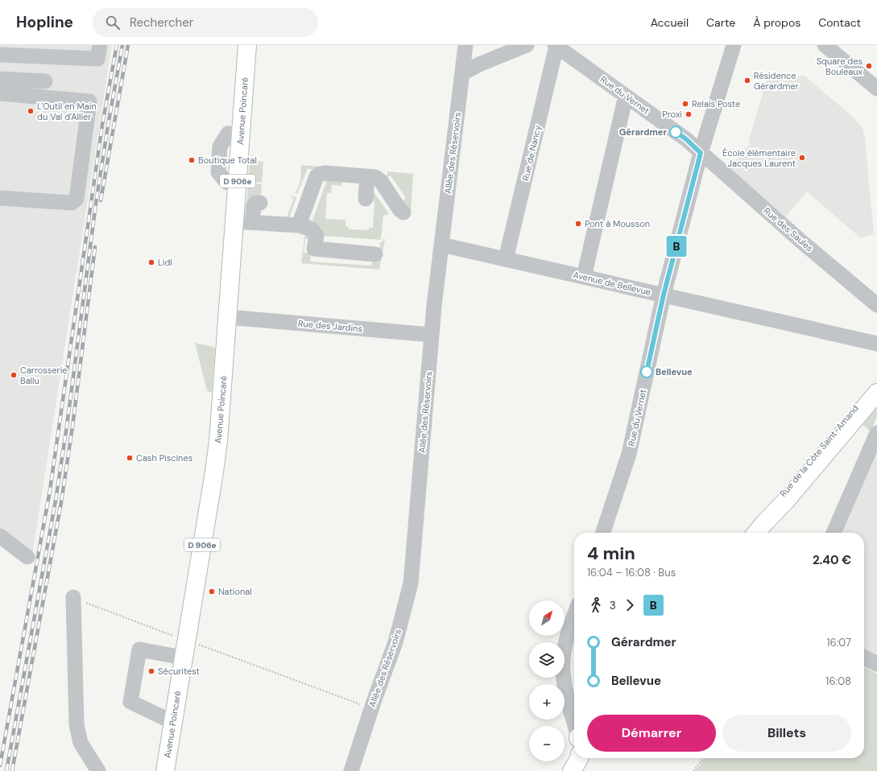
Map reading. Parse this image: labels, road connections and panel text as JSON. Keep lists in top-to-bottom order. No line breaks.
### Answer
{"streets":{"main road":["Avenue Poincaré","D 906e","Rue de la Côte Saint-Amand"],"street":["Rue du Vernet","Allée des Réservoirs","Rue de Nancy","Rue des Saules","Avenue de Bellevue","Rue des Jardins"]},"crossings":[["Rue du Vernet","Rue de Nancy"],["Rue du Vernet","Rue des Saules"],["Rue du Vernet","Avenue de Bellevue"],["Avenue Poincaré","Rue des Jardins"],["Allée des Réservoirs","Avenue de Bellevue"],["Allée des Réservoirs","Rue des Jardins"],["Rue de Nancy","Avenue de Bellevue"]],"places":["Square des Bouleaux","Résidence Gérardmer","Relais Poste","L'Outil en Main du Val d'Allier","Proxi","Gérardmer","École élémentaire Jacques Laurent","Boutique Total","Pont à Mousson","Lidl","Bellevue","Carrosserie Ballu","Cash Piscines","National","Sécuritest"],"lines":["bus line B"],"north":"top right","page":{"header":"Hopline","search":"Rechercher","nav":["Accueil","Carte","À propos","Contact"],"on_map":"B","heading":["4 min","16:04 – 16:08 · Bus","2.40 €"],"legs":["3","B"],"map_buttons":["+","−"],"list":[{"name":"Gérardmer","value":"16:07"},{"name":"Bellevue","value":"16:08"}],"buttons":["Démarrer","Billets"]}}
